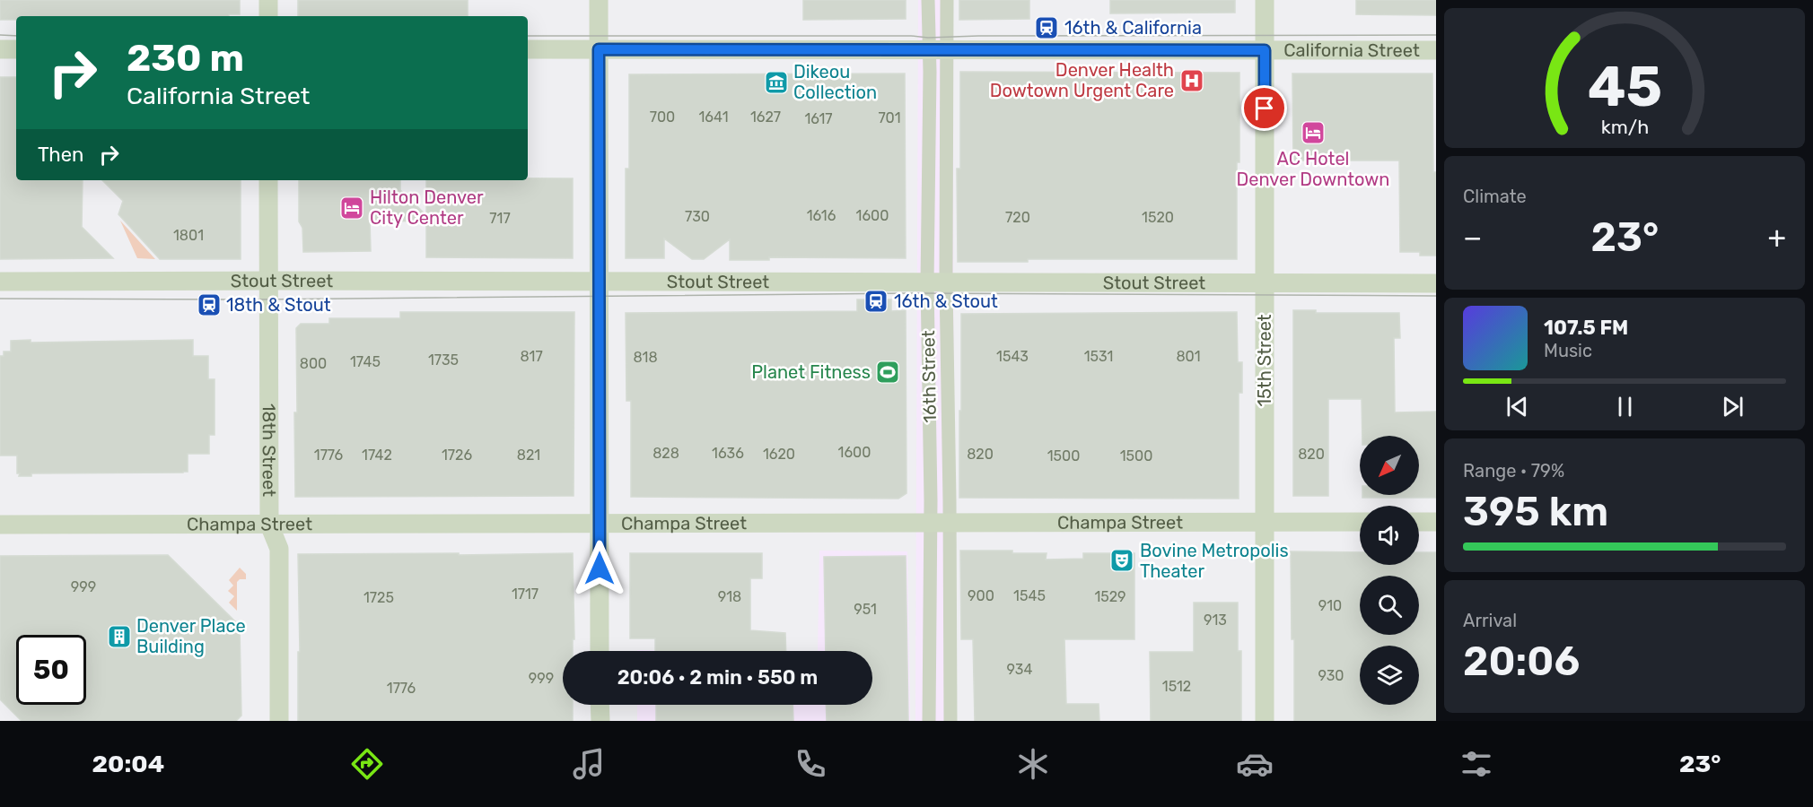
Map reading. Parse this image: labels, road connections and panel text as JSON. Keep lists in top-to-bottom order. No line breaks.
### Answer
{"streets":{"main road":["California Street","Stout Street","15th Street","18th Street","Champa Street"],"street":["16th Street"]},"crossings":[["California Street","15th Street"],["California Street","16th Street"],["Stout Street","15th Street"],["Stout Street","16th Street"],["Stout Street","18th Street"],["15th Street","Champa Street"],["16th Street","Champa Street"],["18th Street","Champa Street"]],"places":{"station":["16th & California","16th & Stout","18th & Stout"],"hospital":["Denver Health Dowtown Urgent Care"],"museum":["Dikeou Collection"],"hotel":["AC Hotel Denver Downtown","Hilton Denver City Center"],"sports":["Planet Fitness"],"theatre":["Bovine Metropolis Theater"],"building":["Denver Place Building"]},"house_numbers":["700","1641","1627","701","1617","1616","1600","730","720","1520","717","1801","817","1543","1531","801","818","1735","1745","800","1600","828","1636","1620","820","820","1776","1742","1726","821","1500","1500","999","1717","900","1545","918","1529","1725","910","951","913","934","930","999","1512","1776"],"north":"bottom left","page":{"turn":["230 m","California Street"],"then":"Then","tile":["Climate",["Range · 79%","395 km"],["Arrival","20:06"]],"heat":["−","23°","+"],"song":["107.5 FM","Music"],"limit":"50","trip":"20:06 · 2 min · 550 m","tabs":["20:04","23°"],"gauge":["45","km/h"]}}
